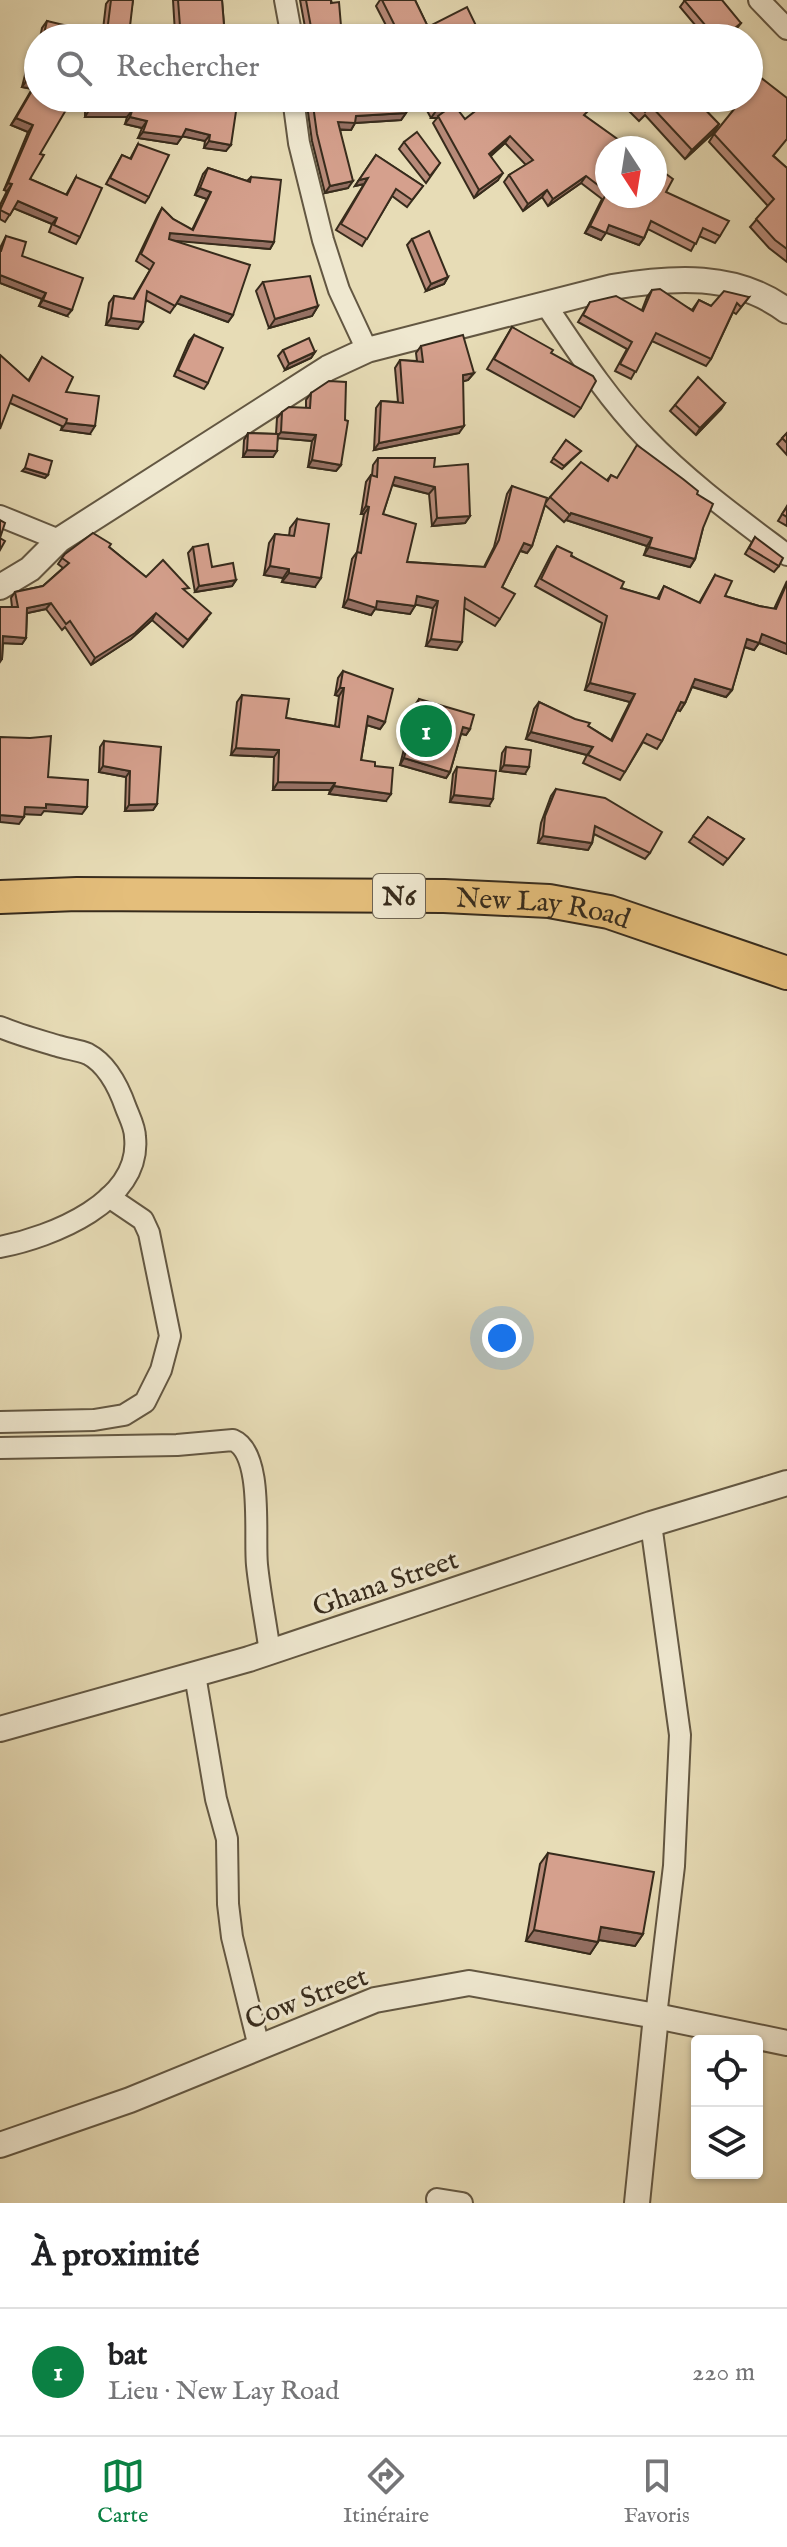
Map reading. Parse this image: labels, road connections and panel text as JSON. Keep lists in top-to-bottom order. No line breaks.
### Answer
{"streets":{"highway":["N6","New Lay Road"],"street":["Ghana Street","Cow Street"]},"north":"bottom","page":{"search":"Rechercher","pins":"1","heading":"À proximité","list":[{"mark":"1","name":"bat","note":"Lieu · New Lay Road","value":"220 m"}],"nav":["Carte","Itinéraire","Favoris"]}}
